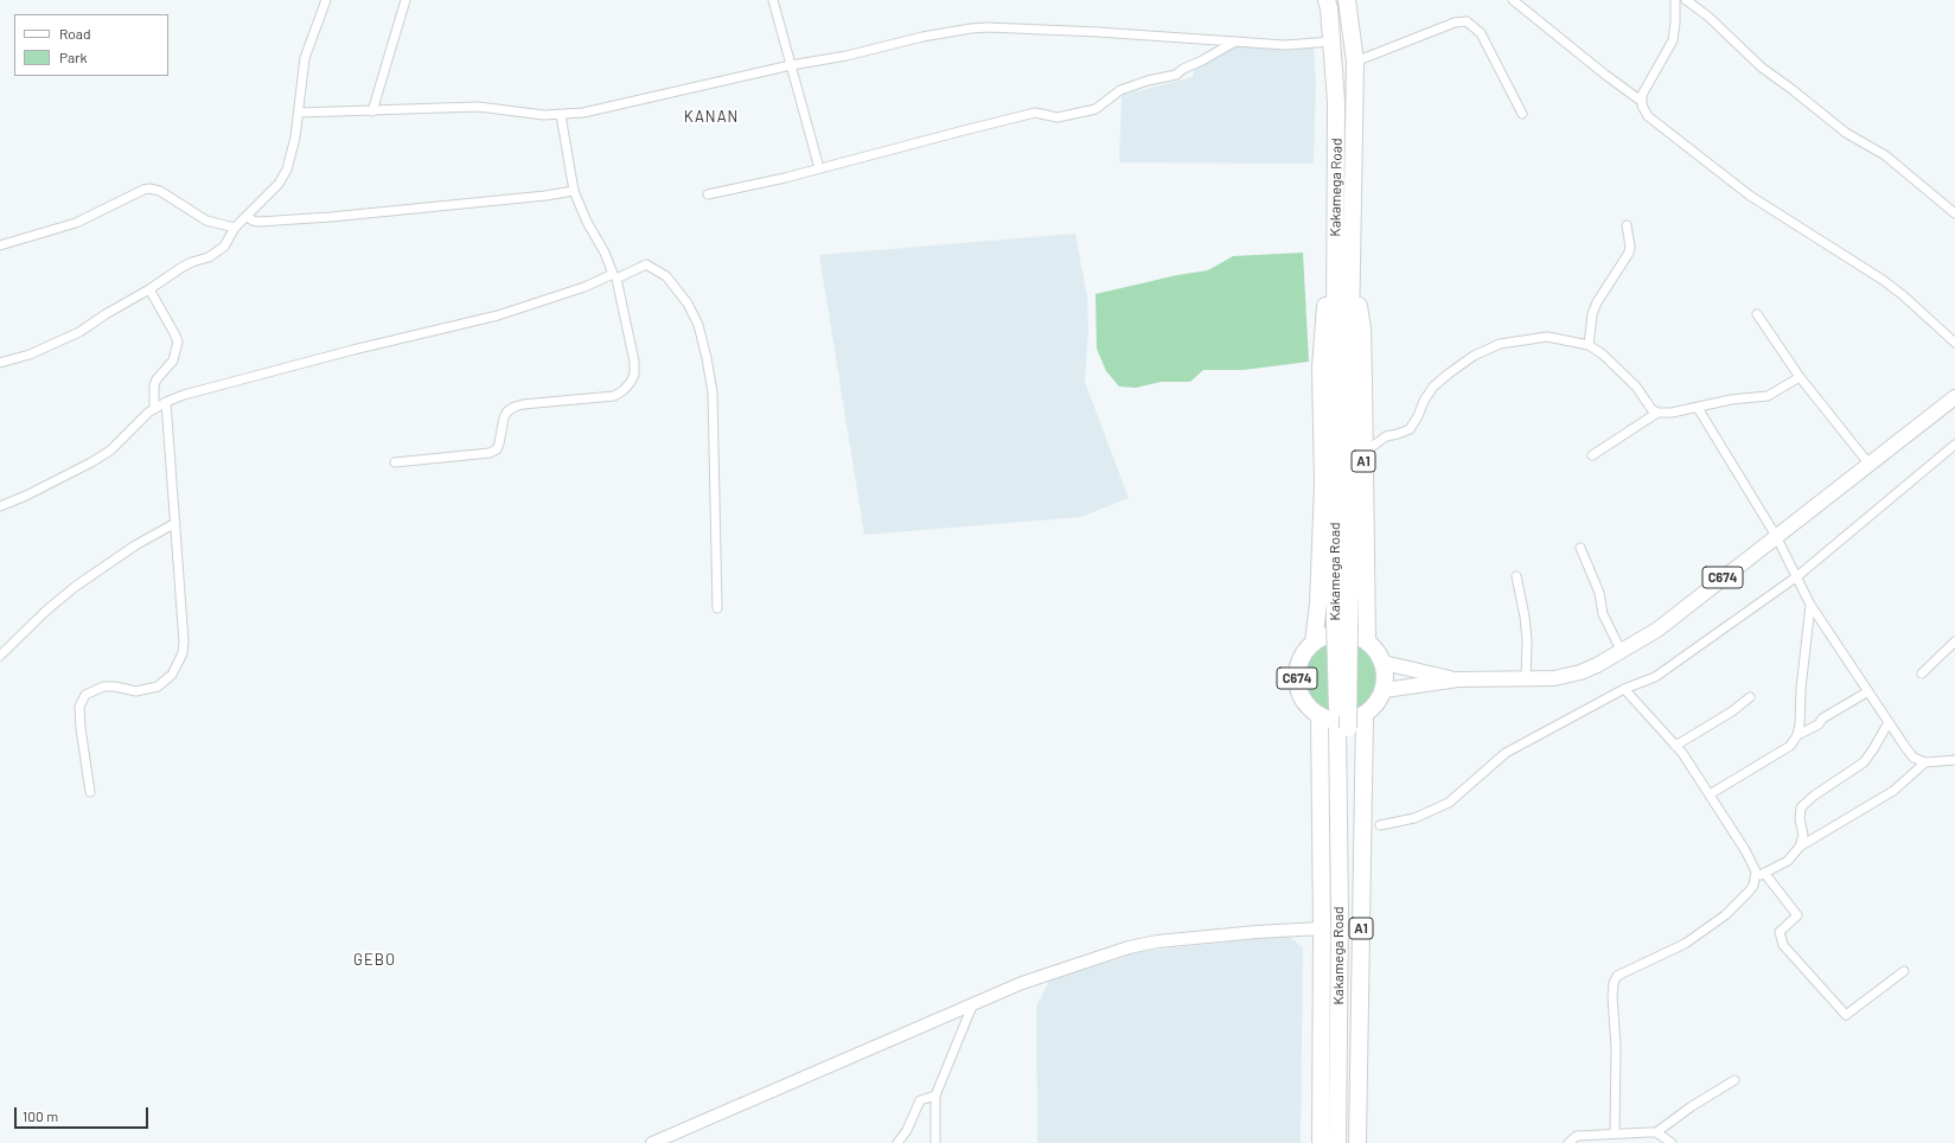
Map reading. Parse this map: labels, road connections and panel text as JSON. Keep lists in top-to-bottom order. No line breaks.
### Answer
{"streets":{"highway":["Kakamega Road","A1","C674"]},"crossings":[["Kakamega Road","A1"],["A1","C674"]],"districts":["KANAN","GEBO"],"legend":["Road","Park"],"scale_bar":"100 m"}
